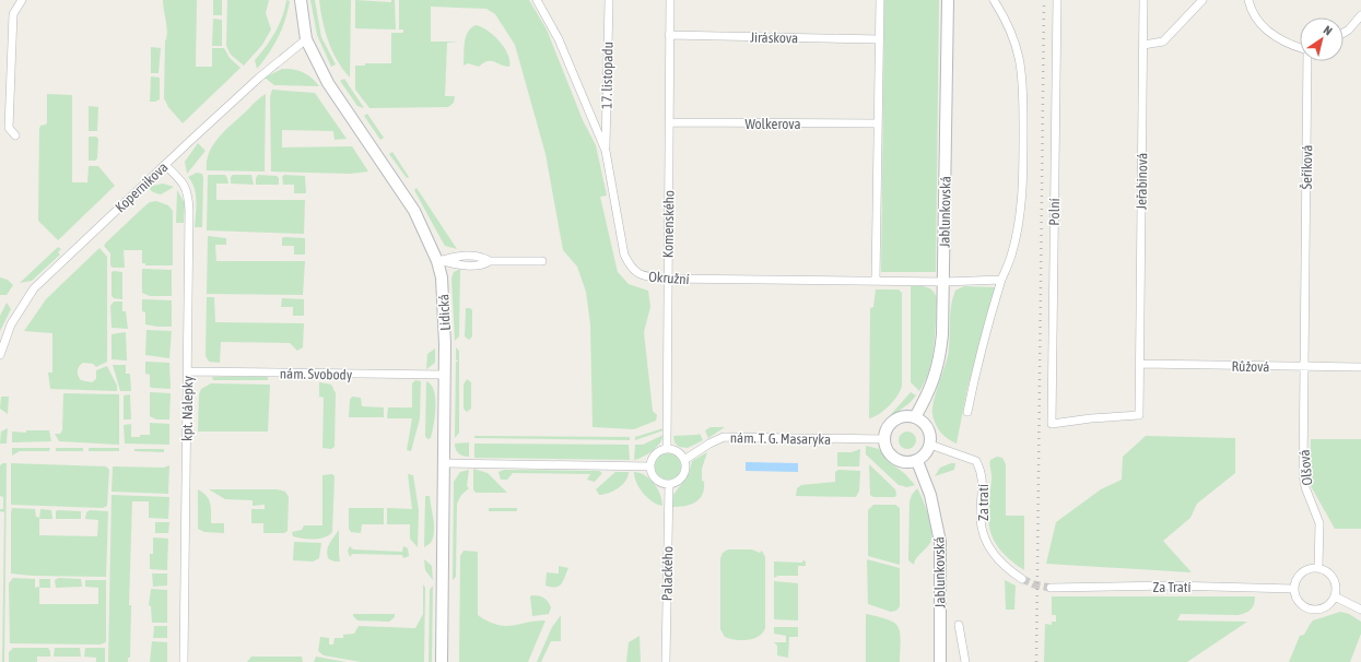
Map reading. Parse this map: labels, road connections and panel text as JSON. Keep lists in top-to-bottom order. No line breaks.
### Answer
{"streets":{"main road":["Jablunkovská","Lidická"],"street":["Jiráskova","17. listopadu","Wolkerova","Šeříková","Jeřabinová","Kopernikova","Polní","Komenského","Okružní","Růžová","nám. Svobody","kpt. Nálepky","nám. T. G. Masaryka","Olšová","Za tratí","Palackého","Za Tratí"]},"crossings":[["Jiráskova","Komenského"],["17. listopadu","Okružní"],["Wolkerova","Komenského"],["Šeříková","Růžová"],["Šeříková","Olšová"],["Jeřabinová","Polní"],["Jeřabinová","Růžová"],["Kopernikova","Lidická"],["Kopernikova","kpt. Nálepky"],["Jablunkovská","Okružní"],["Jablunkovská","nám. T. G. Masaryka"],["Jablunkovská","Za tratí"],["Komenského","Okružní"],["Komenského","nám. T. G. Masaryka"],["Komenského","Palackého"],["Lidická","nám. Svobody"],["Růžová","Olšová"],["nám. Svobody","kpt. Nálepky"],["nám. T. G. Masaryka","Za tratí"],["nám. T. G. Masaryka","Palackého"],["Olšová","Za Tratí"]],"north":"top right"}
